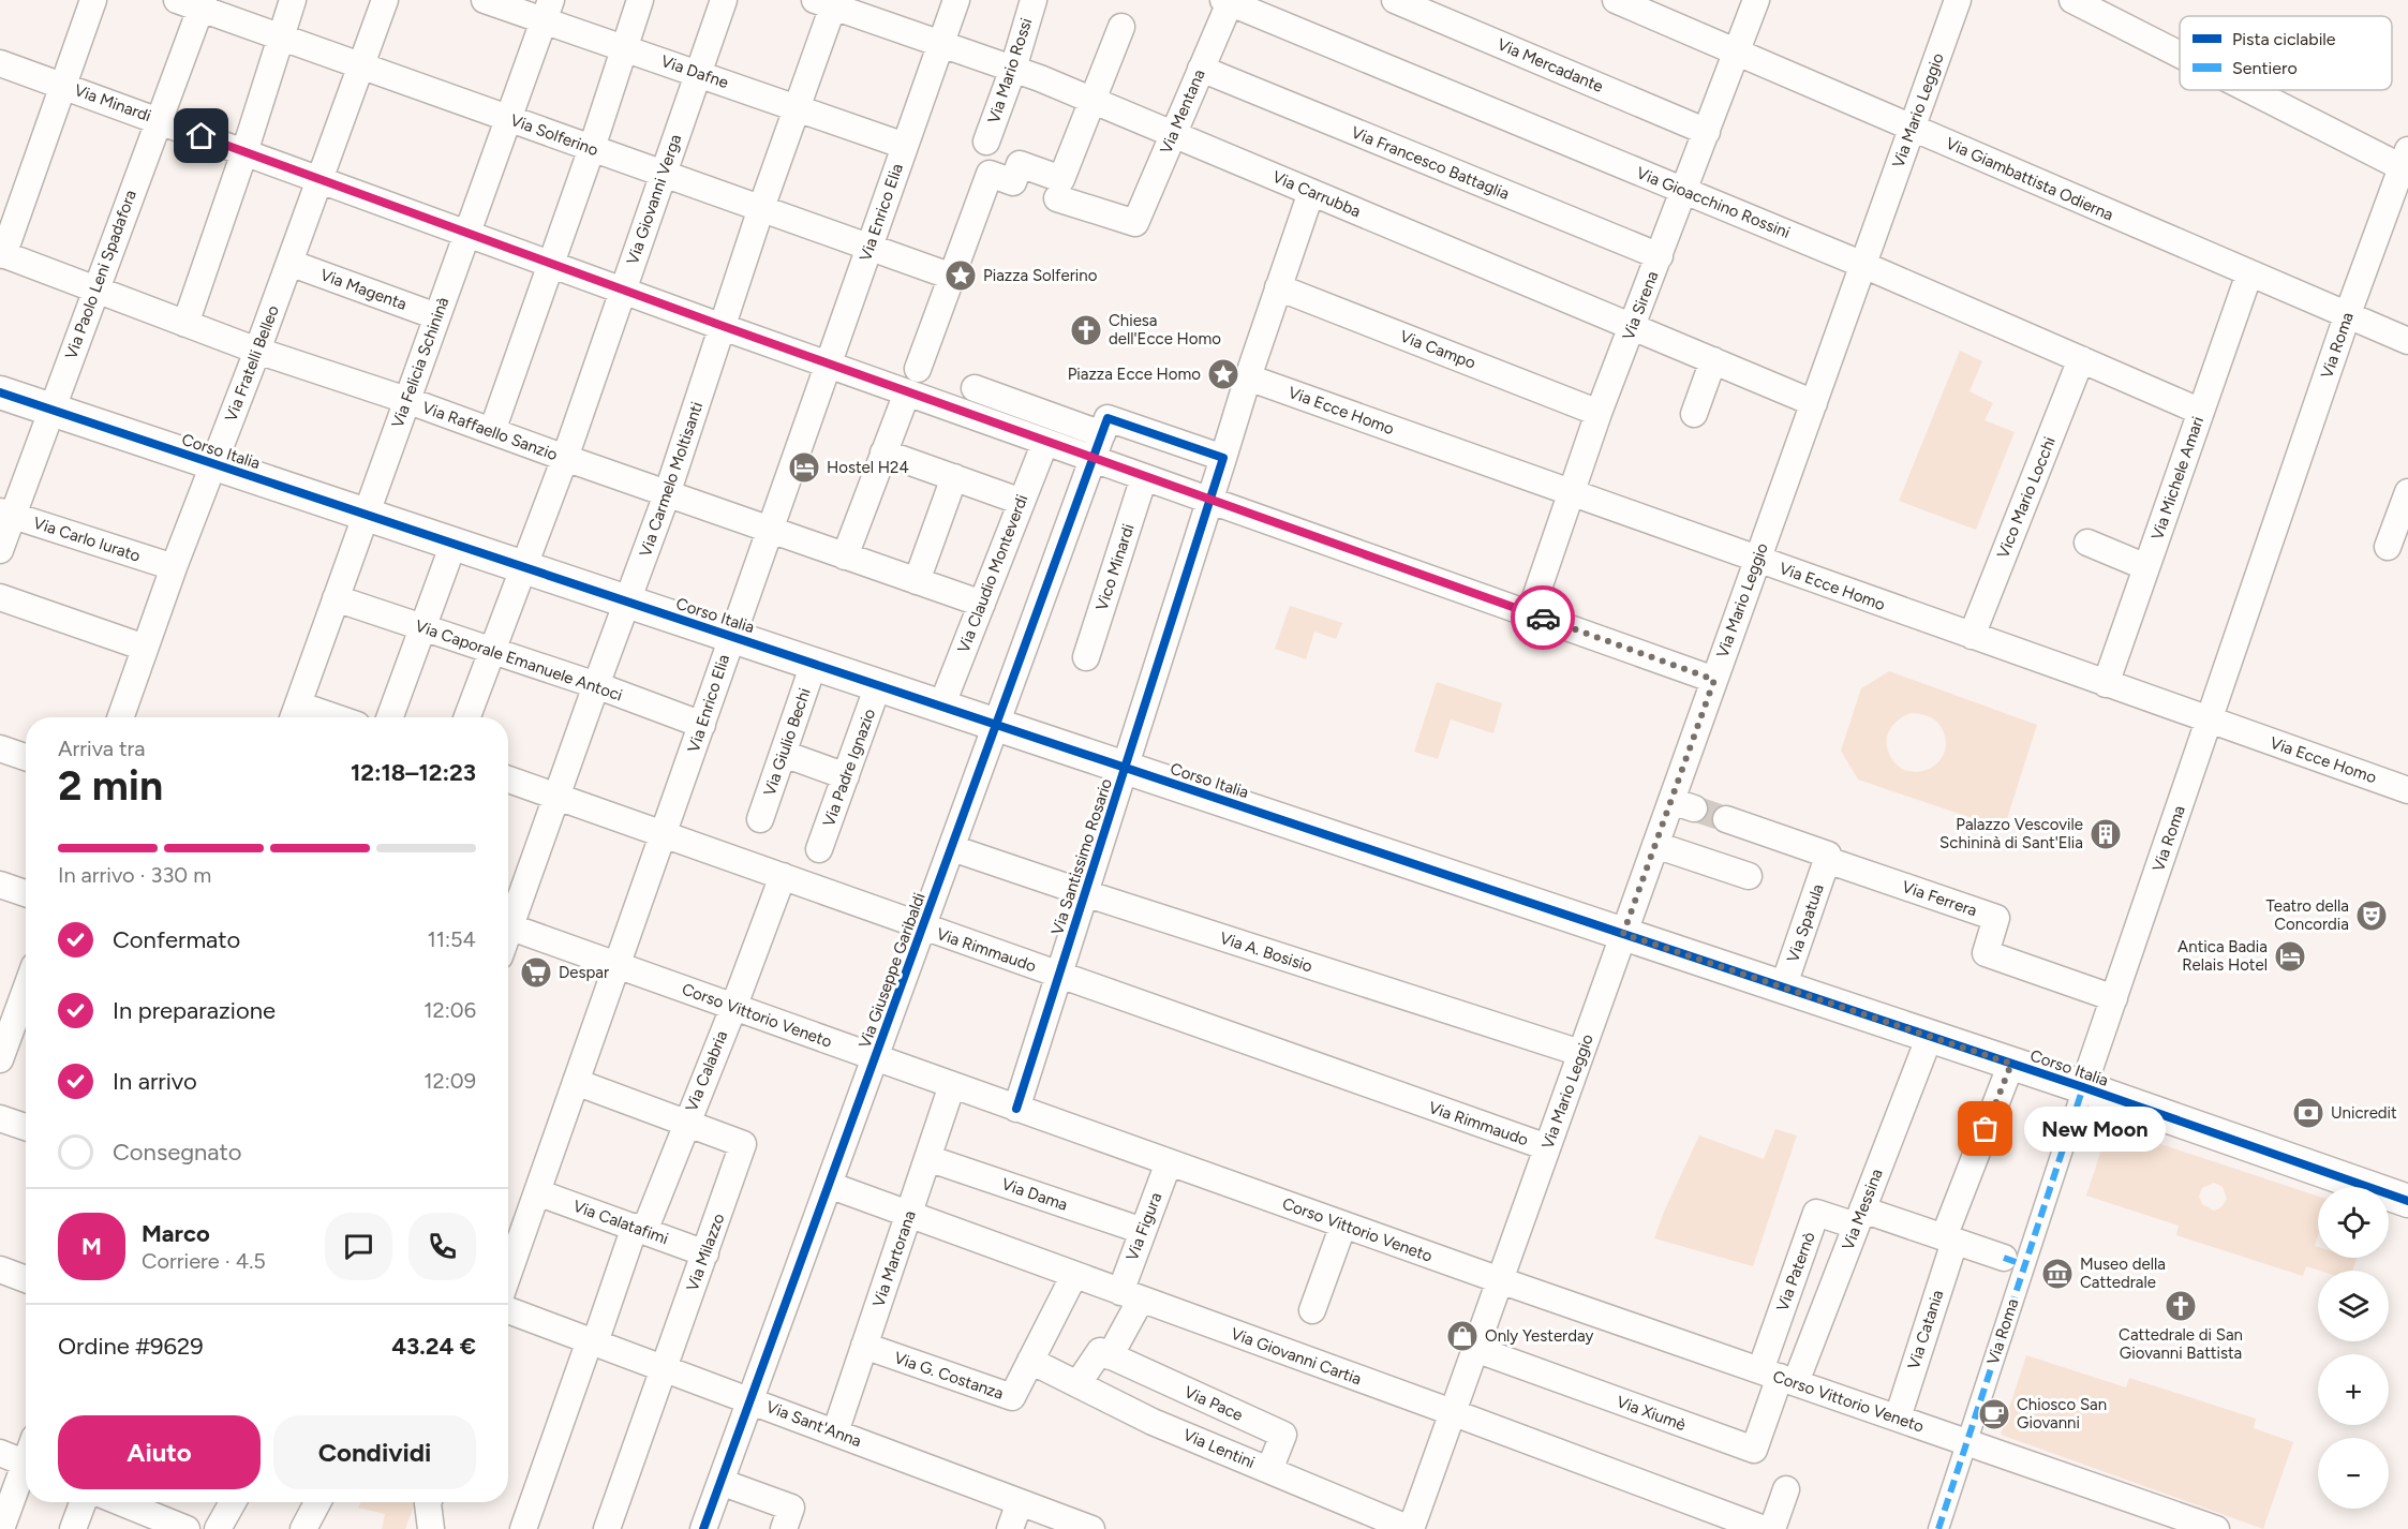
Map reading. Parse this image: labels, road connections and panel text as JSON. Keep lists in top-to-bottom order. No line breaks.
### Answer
{"streets":{"street":["Via Mercadante","Via Mario Rossi","Via Dafne","Via Minardi","Via Mario Leggio","Via Mentana","Via Solferino","Via Francesco Battaglia","Via Giambattista Odierna","Via Carrubba","Via Giovanni Verga","Via Gioacchino Rossini","Via Enrico Elia","Via Paolo Leni Spadafora","Via Magenta","Via Sirena","Via Roma","Via Campo","Via Felicia Schininà","Via Fratelli Belleo","Via Ecce Homo","Via Raffaello Sanzio","Corso Italia","Via Michele Amari","Via Carmelo Moltisanti","Vico Mario Locchi","Via Carlo Iurato","Vico Minardi","Via Claudio Monteverdi","Via Caporale Emanuele Antoci","Via Giulio Bechi","Via Padre Ignazio","Via Santissimo Rosario","Via Ferrera","Via Spatula","Via Rimmaudo","Via A. Bosisio","Via Giuseppe Garibaldi","Corso Vittorio Veneto","Via Calabria","Via Dama","Via Messina","Via Calatafimi","Via Figura","Via Milazzo","Via Martorana","Via Paternò","Via Catania","Via Giovanni Cartia","Via G. Costanza","Via Pace","Via Xiumè","Via Sant'Anna","Via Lentini"]},"crossings":[["Via Mercadante","Via Sirena"],["Via Mario Rossi","Via Carrubba"],["Via Dafne","Via Giovanni Verga"],["Via Dafne","Via Enrico Elia"],["Via Dafne","Via Felicia Schininà"],["Via Dafne","Via Carmelo Moltisanti"],["Via Minardi","Via Mario Leggio"],["Via Minardi","Via Giovanni Verga"],["Via Minardi","Via Enrico Elia"],["Via Minardi","Via Paolo Leni Spadafora"],["Via Minardi","Via Sirena"],["Via Minardi","Via Felicia Schininà"],["Via Minardi","Via Fratelli Belleo"],["Via Minardi","Via Carmelo Moltisanti"],["Via Minardi","Vico Minardi"],["Via Minardi","Via Claudio Monteverdi"],["Via Minardi","Via Santissimo Rosario"],["Via Minardi","Via Giuseppe Garibaldi"],["Via Mario Leggio","Via Giambattista Odierna"],["Via Mario Leggio","Via Carrubba"],["Via Mario Leggio","Via Gioacchino Rossini"],["Via Mario Leggio","Via Ecce Homo"],["Via Mario Leggio","Corso Italia"],["Via Mario Leggio","Via Rimmaudo"],["Via Mario Leggio","Via A. Bosisio"],["Via Mario Leggio","Corso Vittorio Veneto"],["Via Mario Leggio","Via Giovanni Cartia"],["Via Mario Leggio","Via Xiumè"],["Via Mario Leggio","Via Lentini"],["Via Mentana","Via Francesco Battaglia"],["Via Mentana","Via Carrubba"],["Via Mentana","Via Gioacchino Rossini"],["Via Solferino","Via Giovanni Verga"],["Via Solferino","Via Enrico Elia"],["Via Solferino","Via Paolo Leni Spadafora"],["Via Solferino","Via Felicia Schininà"],["Via Solferino","Via Fratelli Belleo"],["Via Solferino","Via Carmelo Moltisanti"],["Via Francesco Battaglia","Via Sirena"],["Via Giambattista Odierna","Via Sirena"],["Via Giambattista Odierna","Via Roma"],["Via Giambattista Odierna","Via Michele Amari"],["Via Carrubba","Via Enrico Elia"],["Via Carrubba","Via Sirena"],["Via Carrubba","Via Carmelo Moltisanti"],["Via Giovanni Verga","Via Raffaello Sanzio"],["Via Giovanni Verga","Corso Italia"],["Via Giovanni Verga","Via Caporale Emanuele Antoci"],["Via Gioacchino Rossini","Via Sirena"],["Via Gioacchino Rossini","Via Michele Amari"],["Via Gioacchino Rossini","Vico Mario Locchi"],["Via Enrico Elia","Via Raffaello Sanzio"],["Via Enrico Elia","Corso Italia"],["Via Enrico Elia","Via Caporale Emanuele Antoci"],["Via Enrico Elia","Via Rimmaudo"],["Via Enrico Elia","Corso Vittorio Veneto"],["Via Enrico Elia","Via Calatafimi"],["Via Enrico Elia","Via Milazzo"],["Via Paolo Leni Spadafora","Via Raffaello Sanzio"],["Via Paolo Leni Spadafora","Corso Italia"],["Via Paolo Leni Spadafora","Via Carlo Iurato"],["Via Magenta","Via Felicia Schininà"],["Via Magenta","Via Fratelli Belleo"],["Via Sirena","Via Campo"],["Via Sirena","Via Ecce Homo"],["Via Roma","Via Ecce Homo"],["Via Roma","Corso Italia"],["Via Roma","Via Ferrera"],["Via Roma","Corso Vittorio Veneto"],["Via Roma","Via Paternò"],["Via Campo","Via Santissimo Rosario"],["Via Felicia Schininà","Via Raffaello Sanzio"],["Via Felicia Schininà","Corso Italia"],["Via Felicia Schininà","Via Caporale Emanuele Antoci"],["Via Fratelli Belleo","Via Raffaello Sanzio"],["Via Fratelli Belleo","Corso Italia"],["Via Fratelli Belleo","Via Carlo Iurato"],["Via Ecce Homo","Via Michele Amari"],["Via Ecce Homo","Vico Mario Locchi"],["Via Ecce Homo","Via Santissimo Rosario"],["Via Raffaello Sanzio","Via Carmelo Moltisanti"],["Via Raffaello Sanzio","Via Claudio Monteverdi"],["Corso Italia","Via Carmelo Moltisanti"],["Corso Italia","Via Claudio Monteverdi"],["Corso Italia","Via Giulio Bechi"],["Corso Italia","Via Padre Ignazio"],["Corso Italia","Via Santissimo Rosario"],["Corso Italia","Via Spatula"],["Corso Italia","Via Giuseppe Garibaldi"],["Corso Italia","Via Messina"],["Corso Italia","Via Catania"],["Via Carmelo Moltisanti","Via Caporale Emanuele Antoci"],["Via Carmelo Moltisanti","Via Rimmaudo"],["Via Santissimo Rosario","Via Rimmaudo"],["Via Santissimo Rosario","Via A. Bosisio"],["Via Santissimo Rosario","Corso Vittorio Veneto"],["Via Ferrera","Via Spatula"],["Via Rimmaudo","Via Giuseppe Garibaldi"],["Via Rimmaudo","Via Calabria"],["Via A. Bosisio","Via Giuseppe Garibaldi"],["Via Giuseppe Garibaldi","Corso Vittorio Veneto"],["Via Giuseppe Garibaldi","Via Giovanni Cartia"],["Via Giuseppe Garibaldi","Via Sant'Anna"],["Corso Vittorio Veneto","Via Calabria"],["Corso Vittorio Veneto","Via Messina"],["Corso Vittorio Veneto","Via Figura"],["Corso Vittorio Veneto","Via Martorana"],["Corso Vittorio Veneto","Via Paternò"],["Corso Vittorio Veneto","Via Catania"],["Corso Vittorio Veneto","Via Xiumè"],["Via Calabria","Via Calatafimi"],["Via Calabria","Via Milazzo"],["Via Calabria","Via Sant'Anna"],["Via Dama","Via Figura"],["Via Dama","Via Martorana"],["Via Messina","Via Paternò"],["Via Messina","Via Xiumè"],["Via Calatafimi","Via Milazzo"],["Via Figura","Via Giovanni Cartia"],["Via Milazzo","Via Sant'Anna"],["Via Martorana","Via Giovanni Cartia"],["Via Martorana","Via G. Costanza"],["Via Martorana","Via Sant'Anna"],["Via Paternò","Via Catania"],["Via Paternò","Via Xiumè"],["Via Giovanni Cartia","Via G. Costanza"],["Via G. Costanza","Via Lentini"],["Via Pace","Via Lentini"]],"places":{"place":["Piazza Solferino","Piazza Ecce Homo"],"church":["Chiesa dell'Ecce Homo","Cattedrale di San Giovanni Battista"],"hotel":["Hostel H24","Antica Badia Relais Hotel"],"building":["Palazzo Vescovile Schininà di Sant'Elia"],"theatre":["Teatro della Concordia"],"supermarket":["Despar"],"bank":["Unicredit"],"other":["New Moon"],"museum":["Museo della Cattedrale"],"shop":["Only Yesterday"],"cafe":["Chiosco San Giovanni"]},"legend":["Pista ciclabile","Sentiero"],"page":{"heading":["2 min","Arriva tra","12:18–12:23"],"panel":["Marco","Corriere · 4.5","Ordine #9629","43.24 €"],"bar":"In arrivo · 330 m","list":[["Confermato","11:54"],["In preparazione","12:06"],["In arrivo","12:09"],"Consegnato"],"bubble":"New Moon","map_buttons":["+","−"],"round":"M","buttons":["Aiuto","Condividi"]}}
